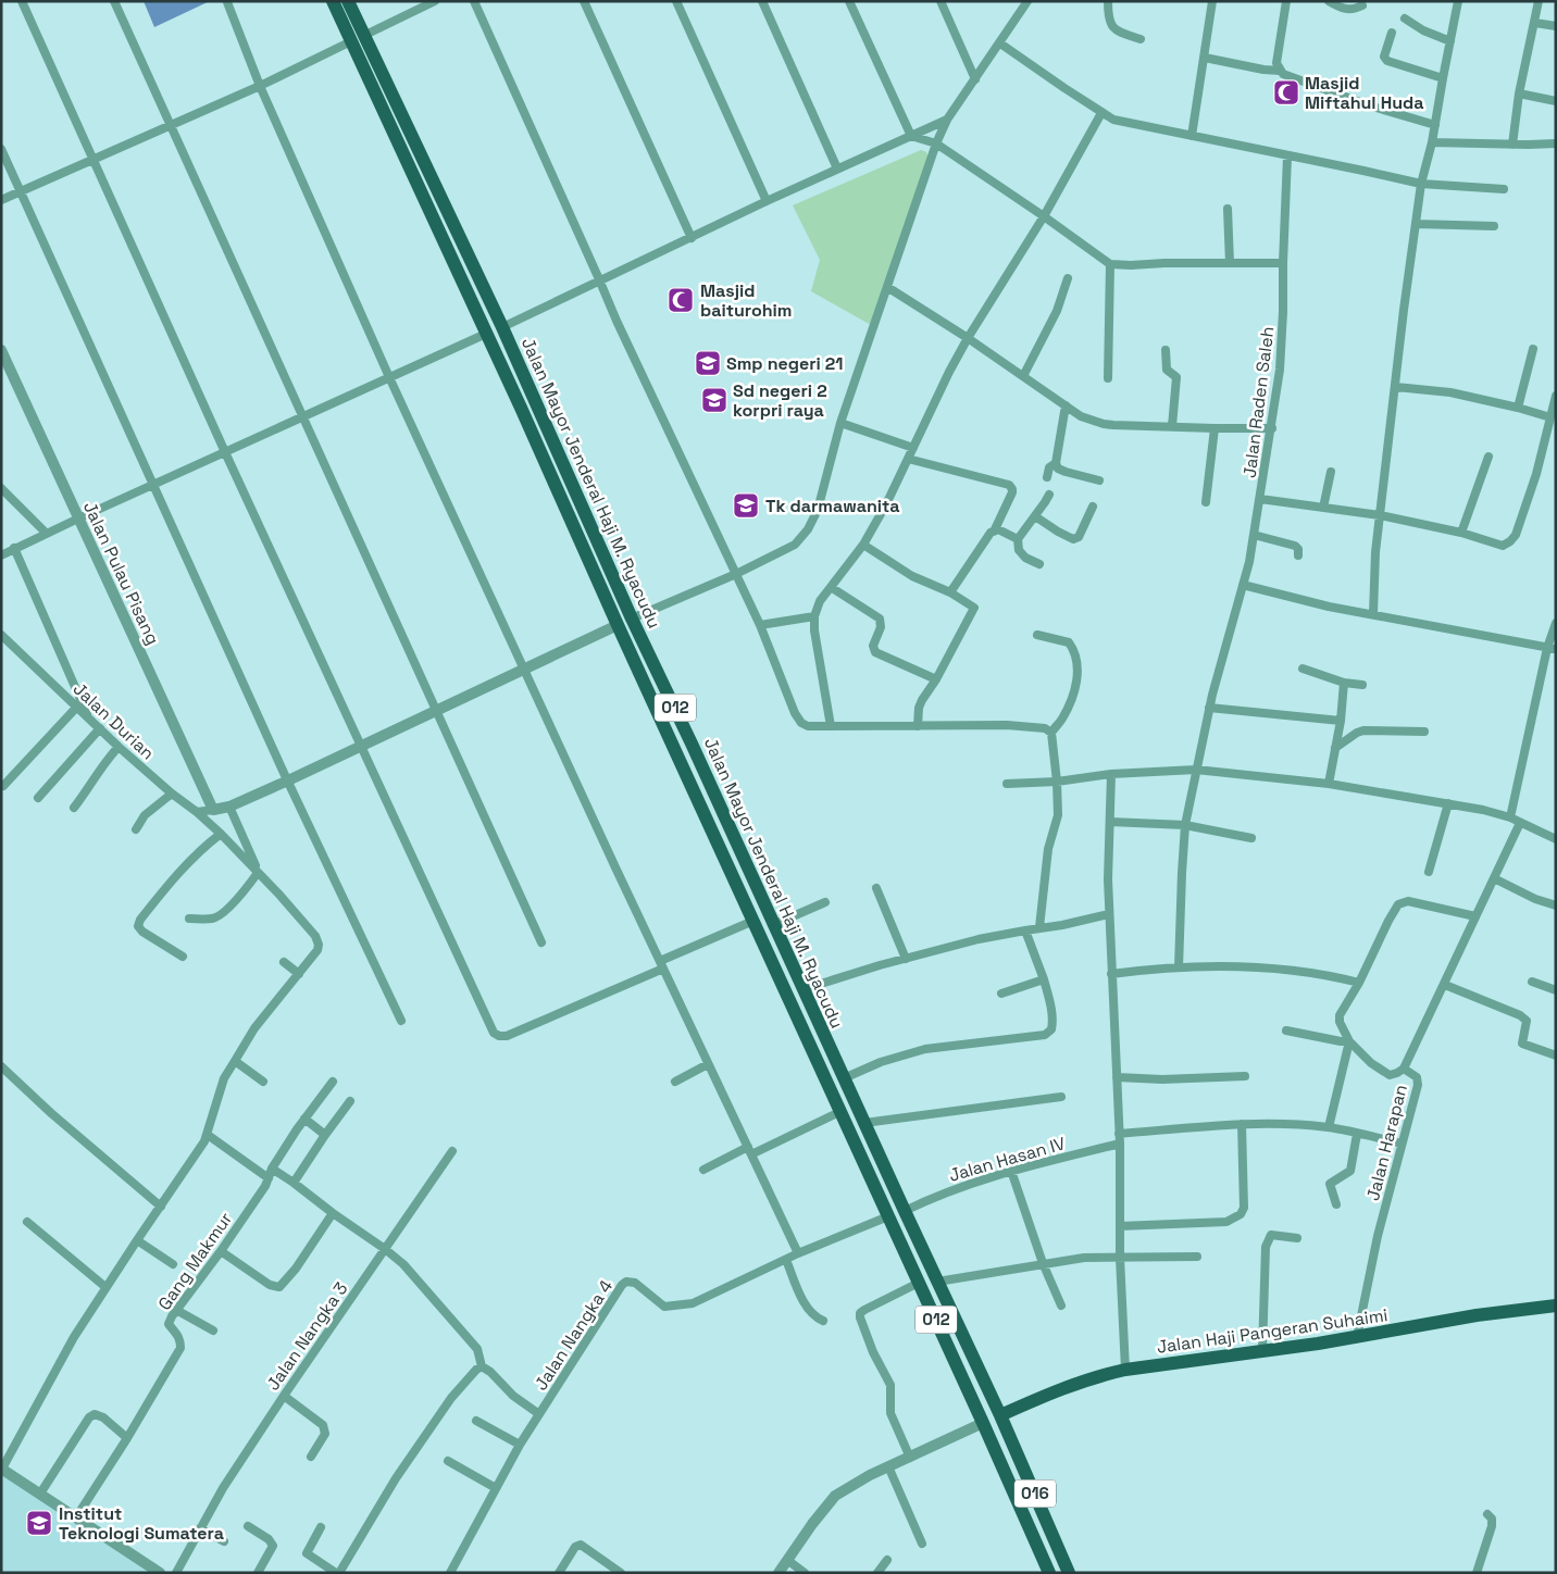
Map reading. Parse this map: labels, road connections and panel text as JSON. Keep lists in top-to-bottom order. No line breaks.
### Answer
{"streets":{"main road":["Jalan Mayor Jenderal Haji M. Ryacudu","012","Jalan Haji Pangeran Suhaimi","016"],"street":["Jalan Raden Saleh","Jalan Pulau Pisang","Jalan Durian","Jalan Harapan","Jalan Hasan IV","Gang Makmur","Jalan Nangka 4","Jalan Nangka 3"]},"crossings":[["Jalan Mayor Jenderal Haji M. Ryacudu","Jalan Hasan IV"],["Jalan Mayor Jenderal Haji M. Ryacudu","Jalan Haji Pangeran Suhaimi"],["Jalan Mayor Jenderal Haji M. Ryacudu","Jalan Nangka 4"],["Jalan Harapan","Jalan Haji Pangeran Suhaimi"]],"places":{"mosque":["Masjid Miftahul Huda","Masjid baiturohim"],"school or university":["Smp negeri 21","Sd negeri 2 korpri raya","Tk darmawanita","Institut Teknologi Sumatera"]}}
